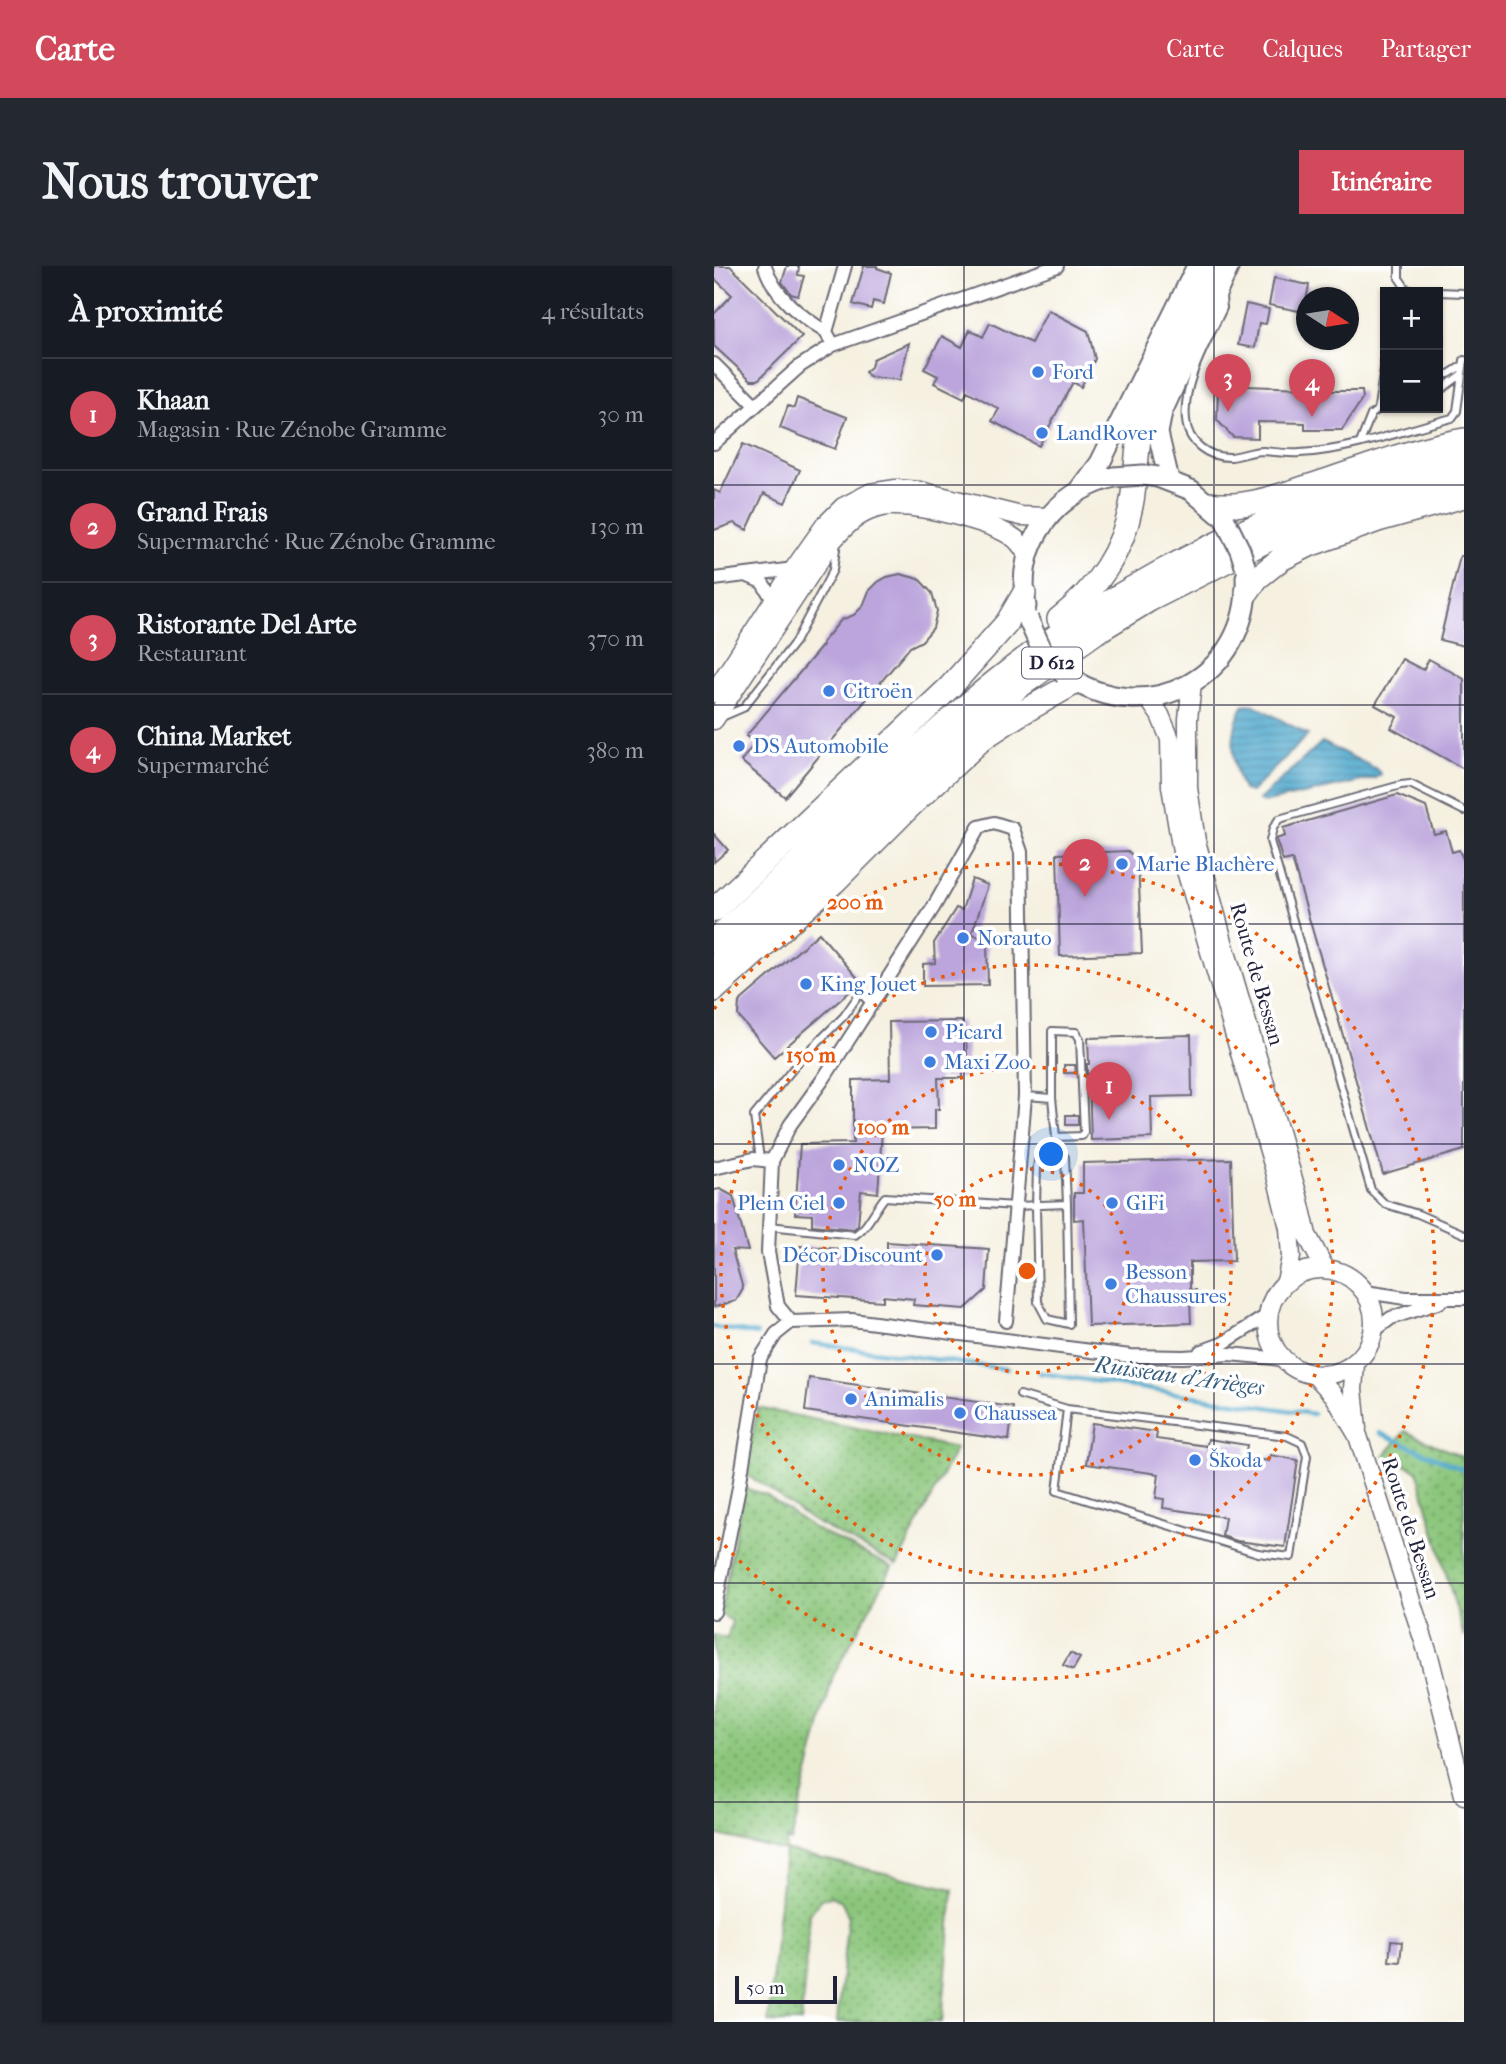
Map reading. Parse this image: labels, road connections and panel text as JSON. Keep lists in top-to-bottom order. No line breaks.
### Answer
{"streets":{"highway":["D 612"],"street":["Route de Bessan"]},"crossings":[["D 612","Route de Bessan"]],"water":["Ruisseau d'Arièges"],"places":["Ford","LandRover","Citroën","DS Automobile","Marie Blachère","Norauto","King Jouet","Picard","Maxi Zoo","NOZ","Plein Ciel","GiFi","Décor Discount","Besson Chaussures","Animalis","Chaussea","Škoda"],"scale_bar":"50 m","north":"right","page":{"header":"Carte","nav":["Carte","Calques","Partager"],"buttons":"Itinéraire","title":"Nous trouver","heading":["À proximité","4 résultats"],"map_buttons":["+","−"],"pins":["3","4","2","1"],"list":[{"mark":"1","name":"Khaan","note":"Magasin · Rue Zénobe Gramme","value":"30 m"},{"mark":"2","name":"Grand Frais","note":"Supermarché · Rue Zénobe Gramme","value":"130 m"},{"mark":"3","name":"Ristorante Del Arte","note":"Restaurant","value":"370 m"},{"mark":"4","name":"China Market","note":"Supermarché","value":"380 m"}],"scale":"50 m"},"rings":["200 m","150 m","100 m","50 m"]}
